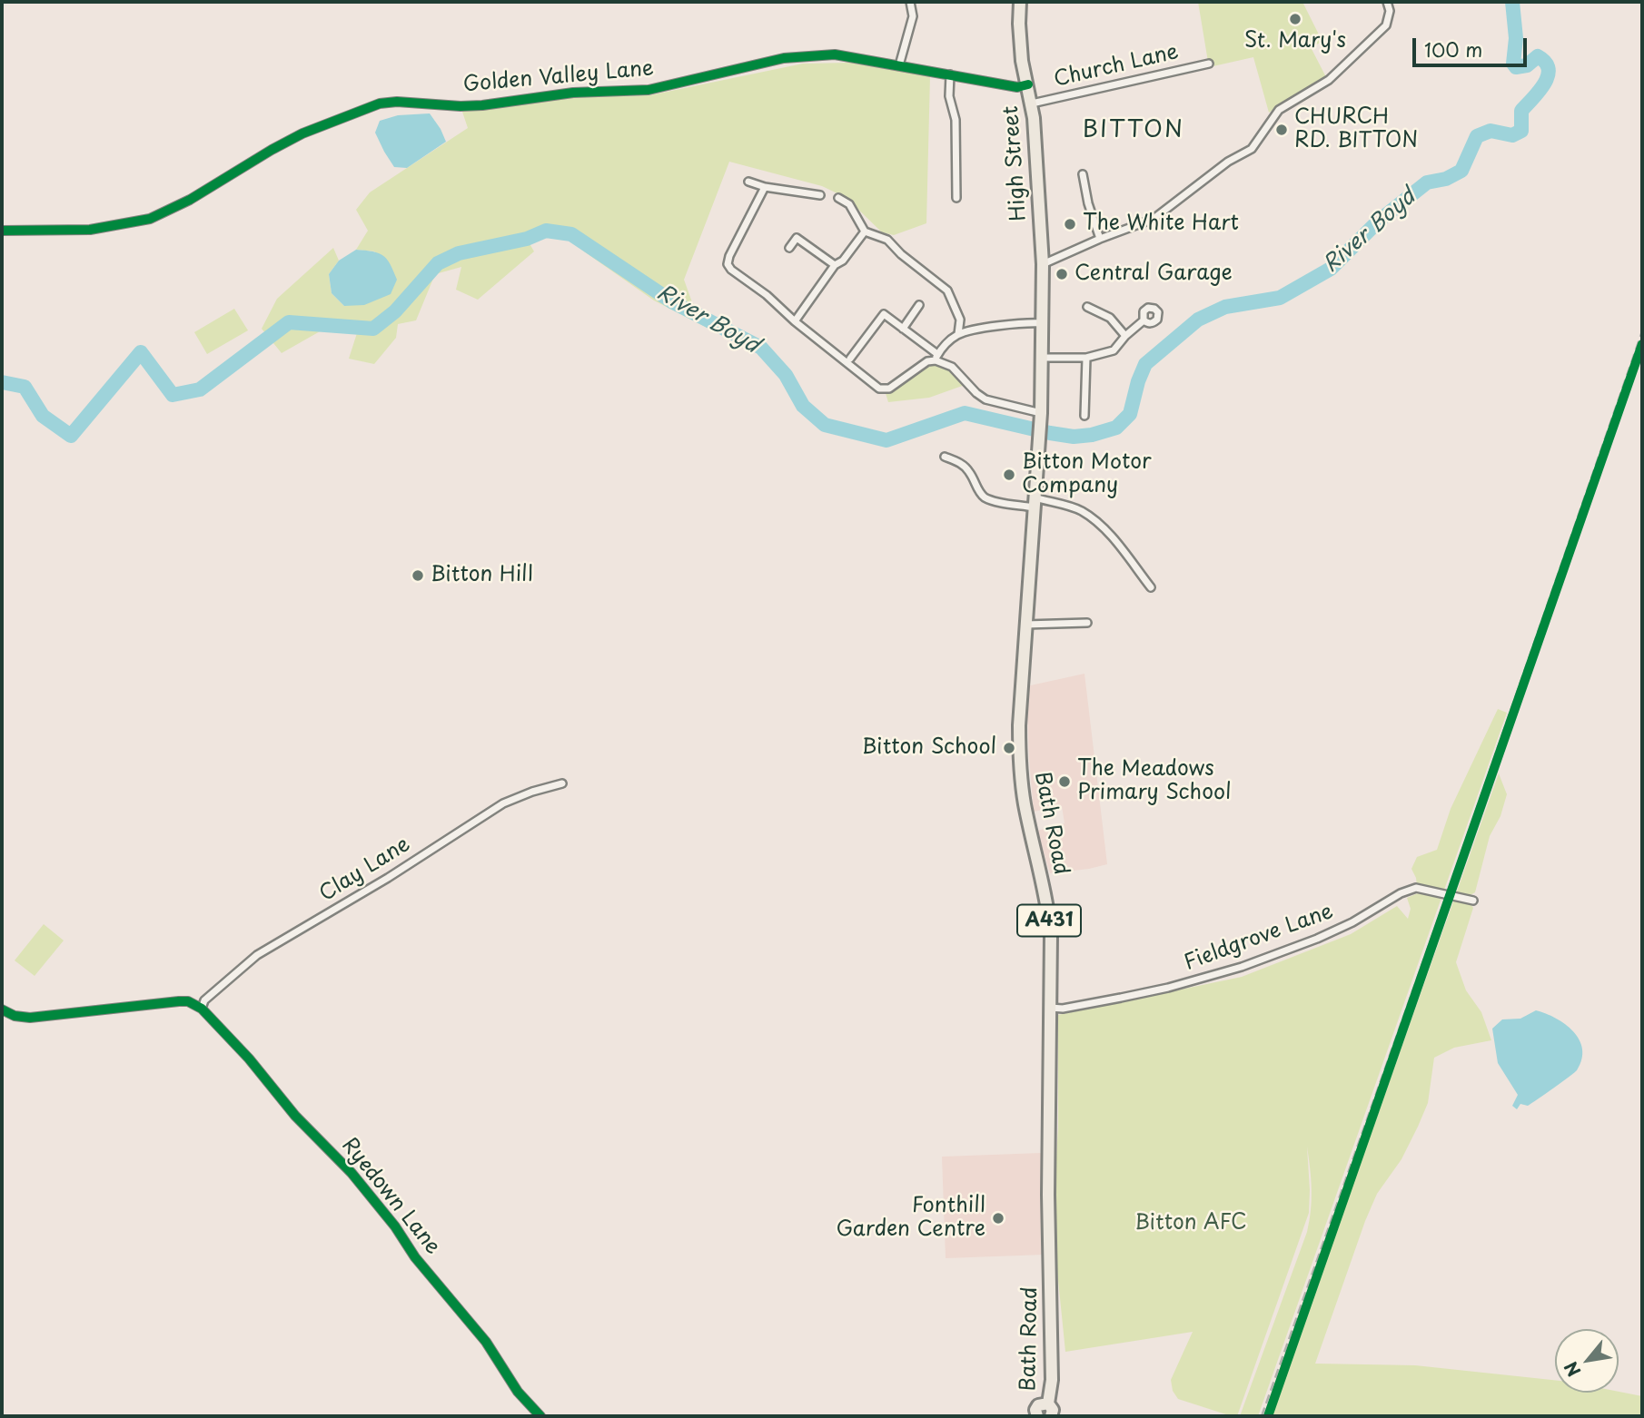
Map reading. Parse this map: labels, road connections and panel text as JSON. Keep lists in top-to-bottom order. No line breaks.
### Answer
{"streets":{"main road":["High Street","Bath Road","A431"],"street":["Church Lane","Golden Valley Lane","Clay Lane","Fieldgrove Lane","Ryedown Lane"]},"crossings":[["Church Lane","High Street"],["Golden Valley Lane","High Street"],["High Street","A431"],["Bath Road","A431"],["Bath Road","Fieldgrove Lane"],["Clay Lane","Ryedown Lane"]],"districts":["BITTON"],"water":["River Boyd"],"parks":["Bitton AFC"],"places":["St. Mary's","CHURCH RD. BITTON","The White Hart","Central Garage","Bitton Motor Company","Bitton Hill","Bitton School","The Meadows Primary School","Fonthill Garden Centre"],"scale_bar":"100 m","north":"bottom left"}
